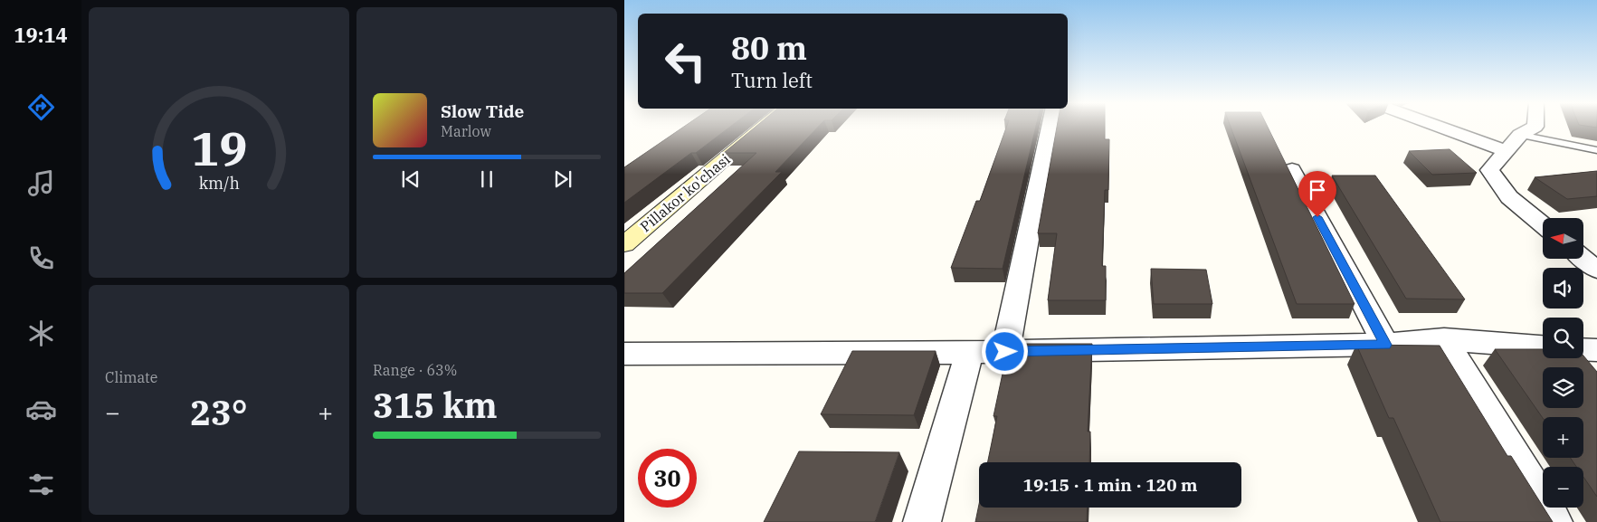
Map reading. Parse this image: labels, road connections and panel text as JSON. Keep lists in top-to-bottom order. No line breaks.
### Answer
{"streets":{"street":["Pillakor ko'chasi"]},"north":"left","page":{"tabs":"19:14","turn":["80 m","Turn left"],"song":["Slow Tide","Marlow"],"map_buttons":["+","−"],"tile":["Climate",["Range · 63%","315 km"]],"heat":["−","23°","+"],"limit":"30","trip":"19:15 · 1 min · 120 m","gauge":["19","km/h"]}}
